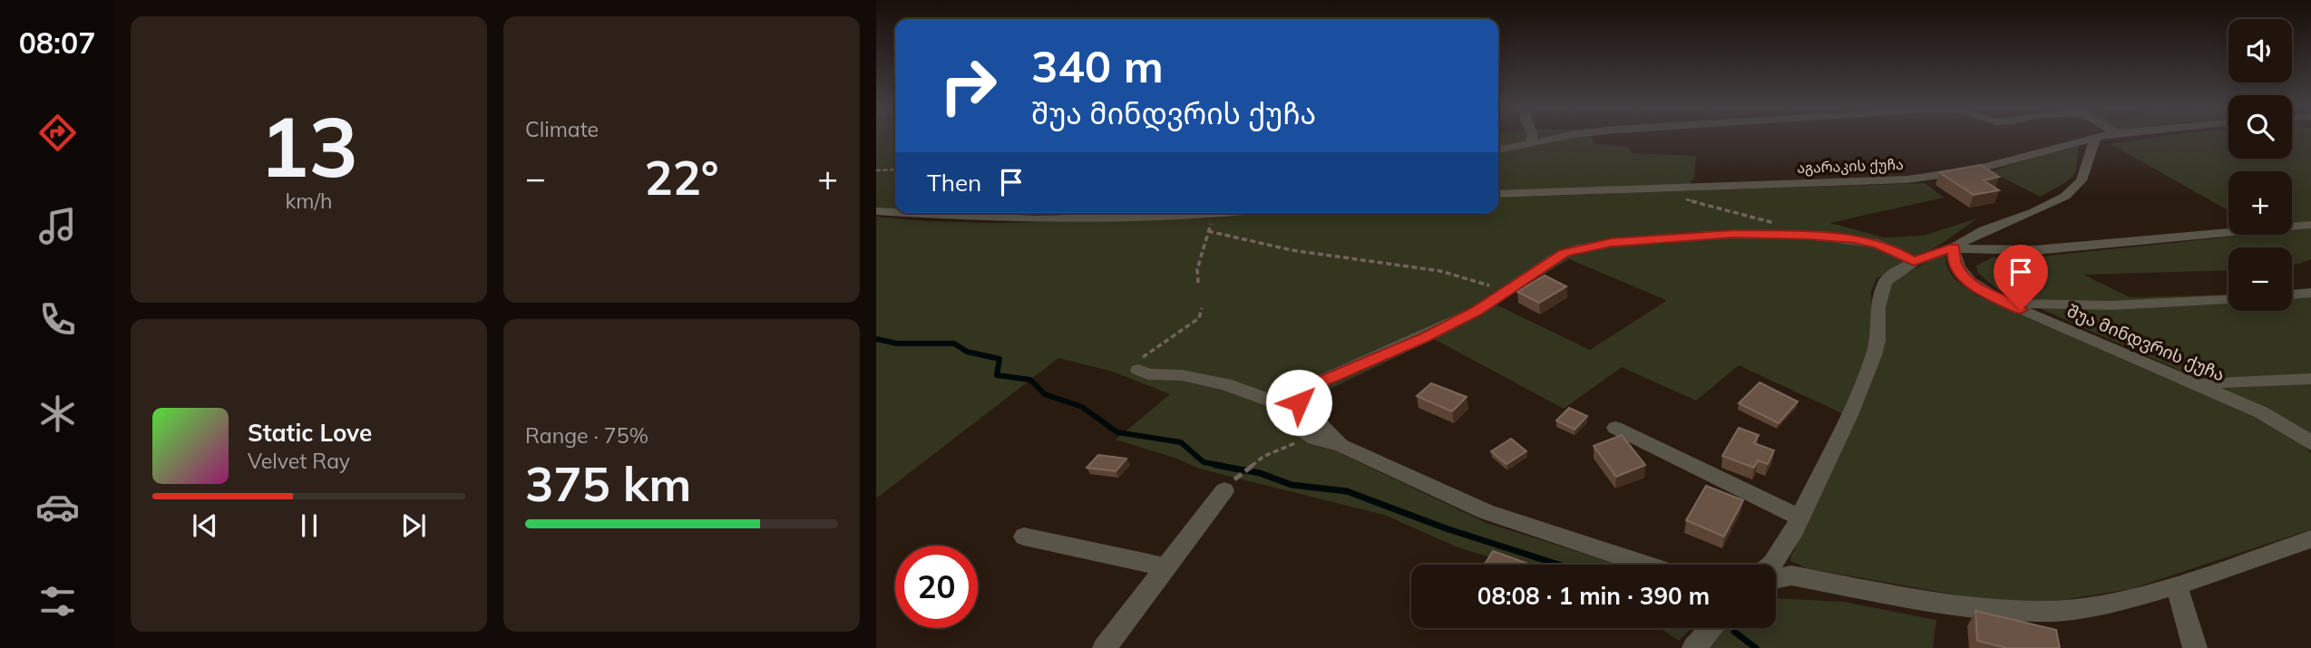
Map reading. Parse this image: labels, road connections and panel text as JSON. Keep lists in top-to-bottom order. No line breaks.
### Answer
{"streets":{"street":["აგარაკის ქუჩა","შუა მინდვრის ქუჩა"]},"page":{"tabs":"08:07","tile":[["13","km/h"],"Climate",["Range · 75%","375 km"]],"map_buttons":["+","−"],"turn":["340 m","შუა მინდვრის ქუჩა"],"heat":["−","22°","+"],"then":"Then","song":["Static Love","Velvet Ray"],"limit":"20","trip":"08:08 · 1 min · 390 m"}}
